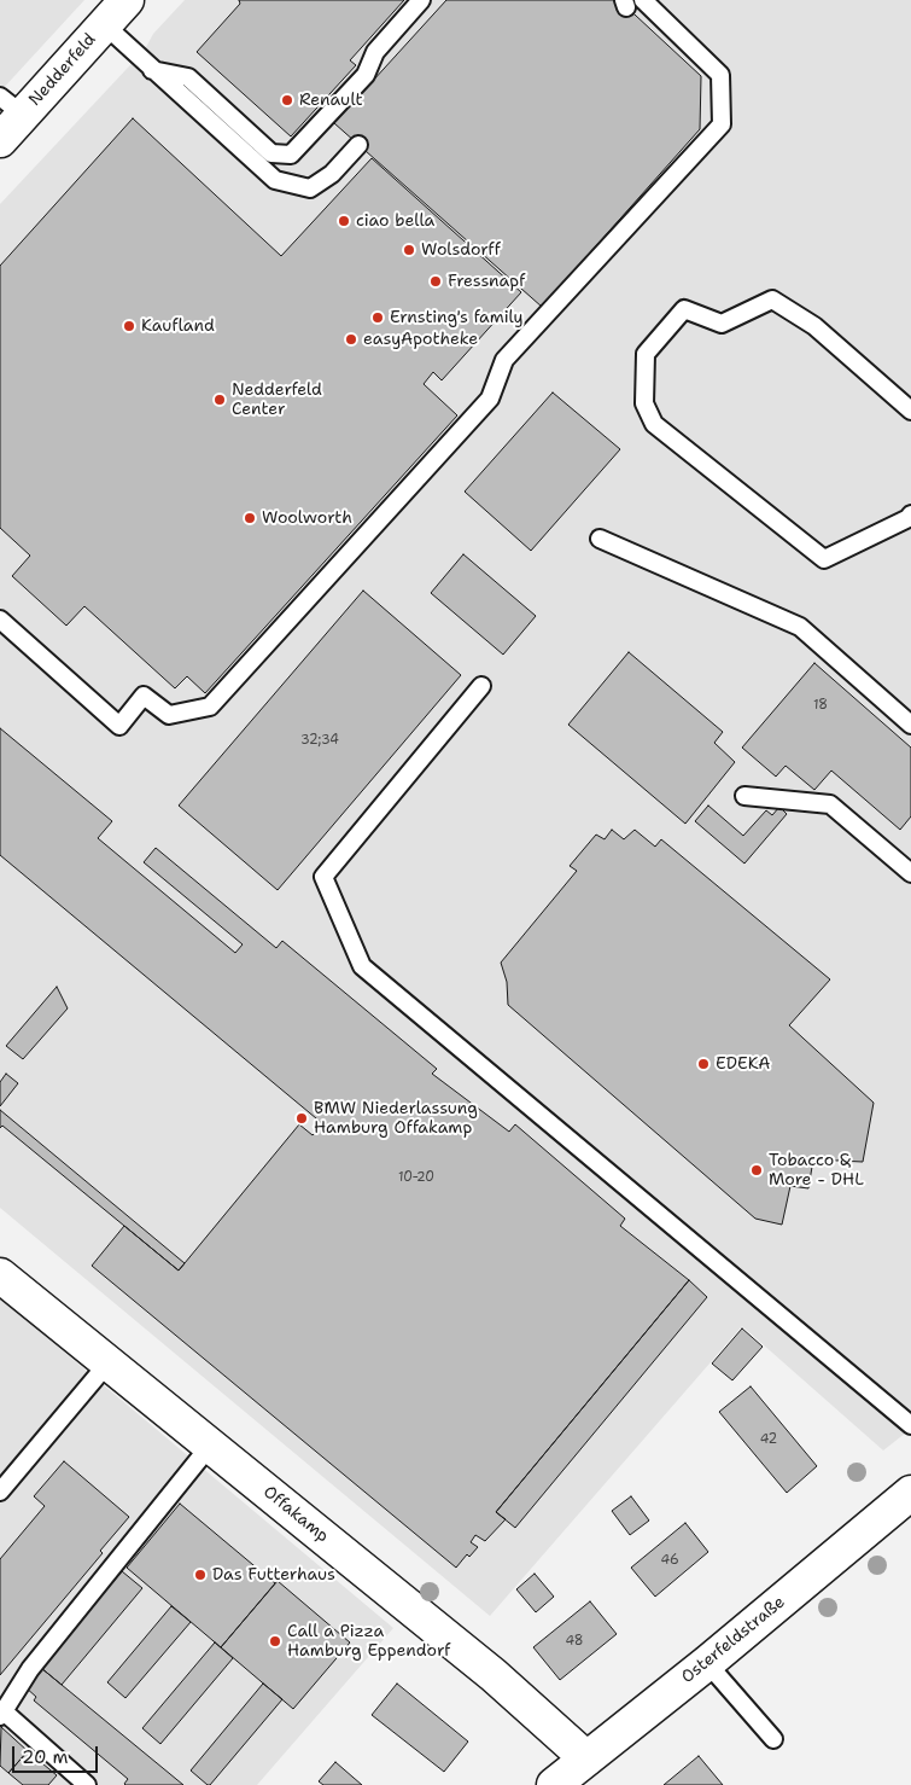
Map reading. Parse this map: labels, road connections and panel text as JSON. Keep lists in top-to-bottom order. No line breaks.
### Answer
{"streets":{"street":["Nedderfeld","Offakamp","Osterfeldstraße"]},"crossings":[["Offakamp","Osterfeldstraße"]],"places":["Renault","ciao bella","Wolsdorff","Fressnapf","Ernsting's family","Kaufland","easyApotheke","Nedderfeld Center","Woolworth","EDEKA","BMW Niederlassung Hamburg Offakamp","Tobacco & More - DHL","Das Futterhaus","Call a Pizza Hamburg Eppendorf"],"house_numbers":["18","32;34","10-20","42","46","48"],"scale_bar":"20 m"}
